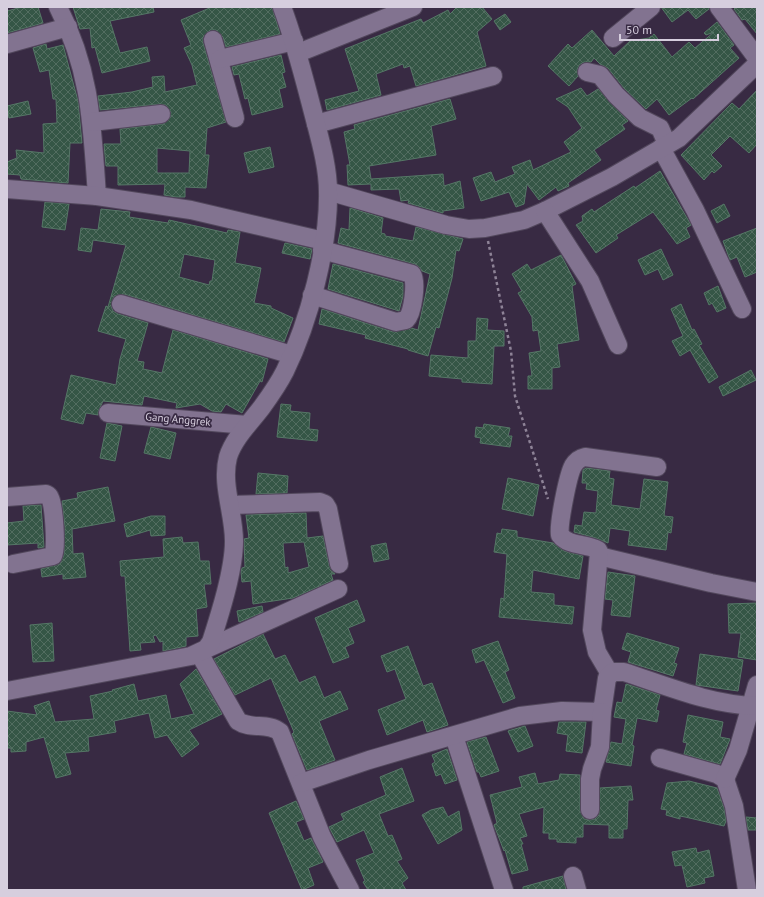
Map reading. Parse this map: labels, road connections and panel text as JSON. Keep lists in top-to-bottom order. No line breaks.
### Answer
{"streets":{"street":["Gang Anggrek"]},"scale_bar":"50 m"}
